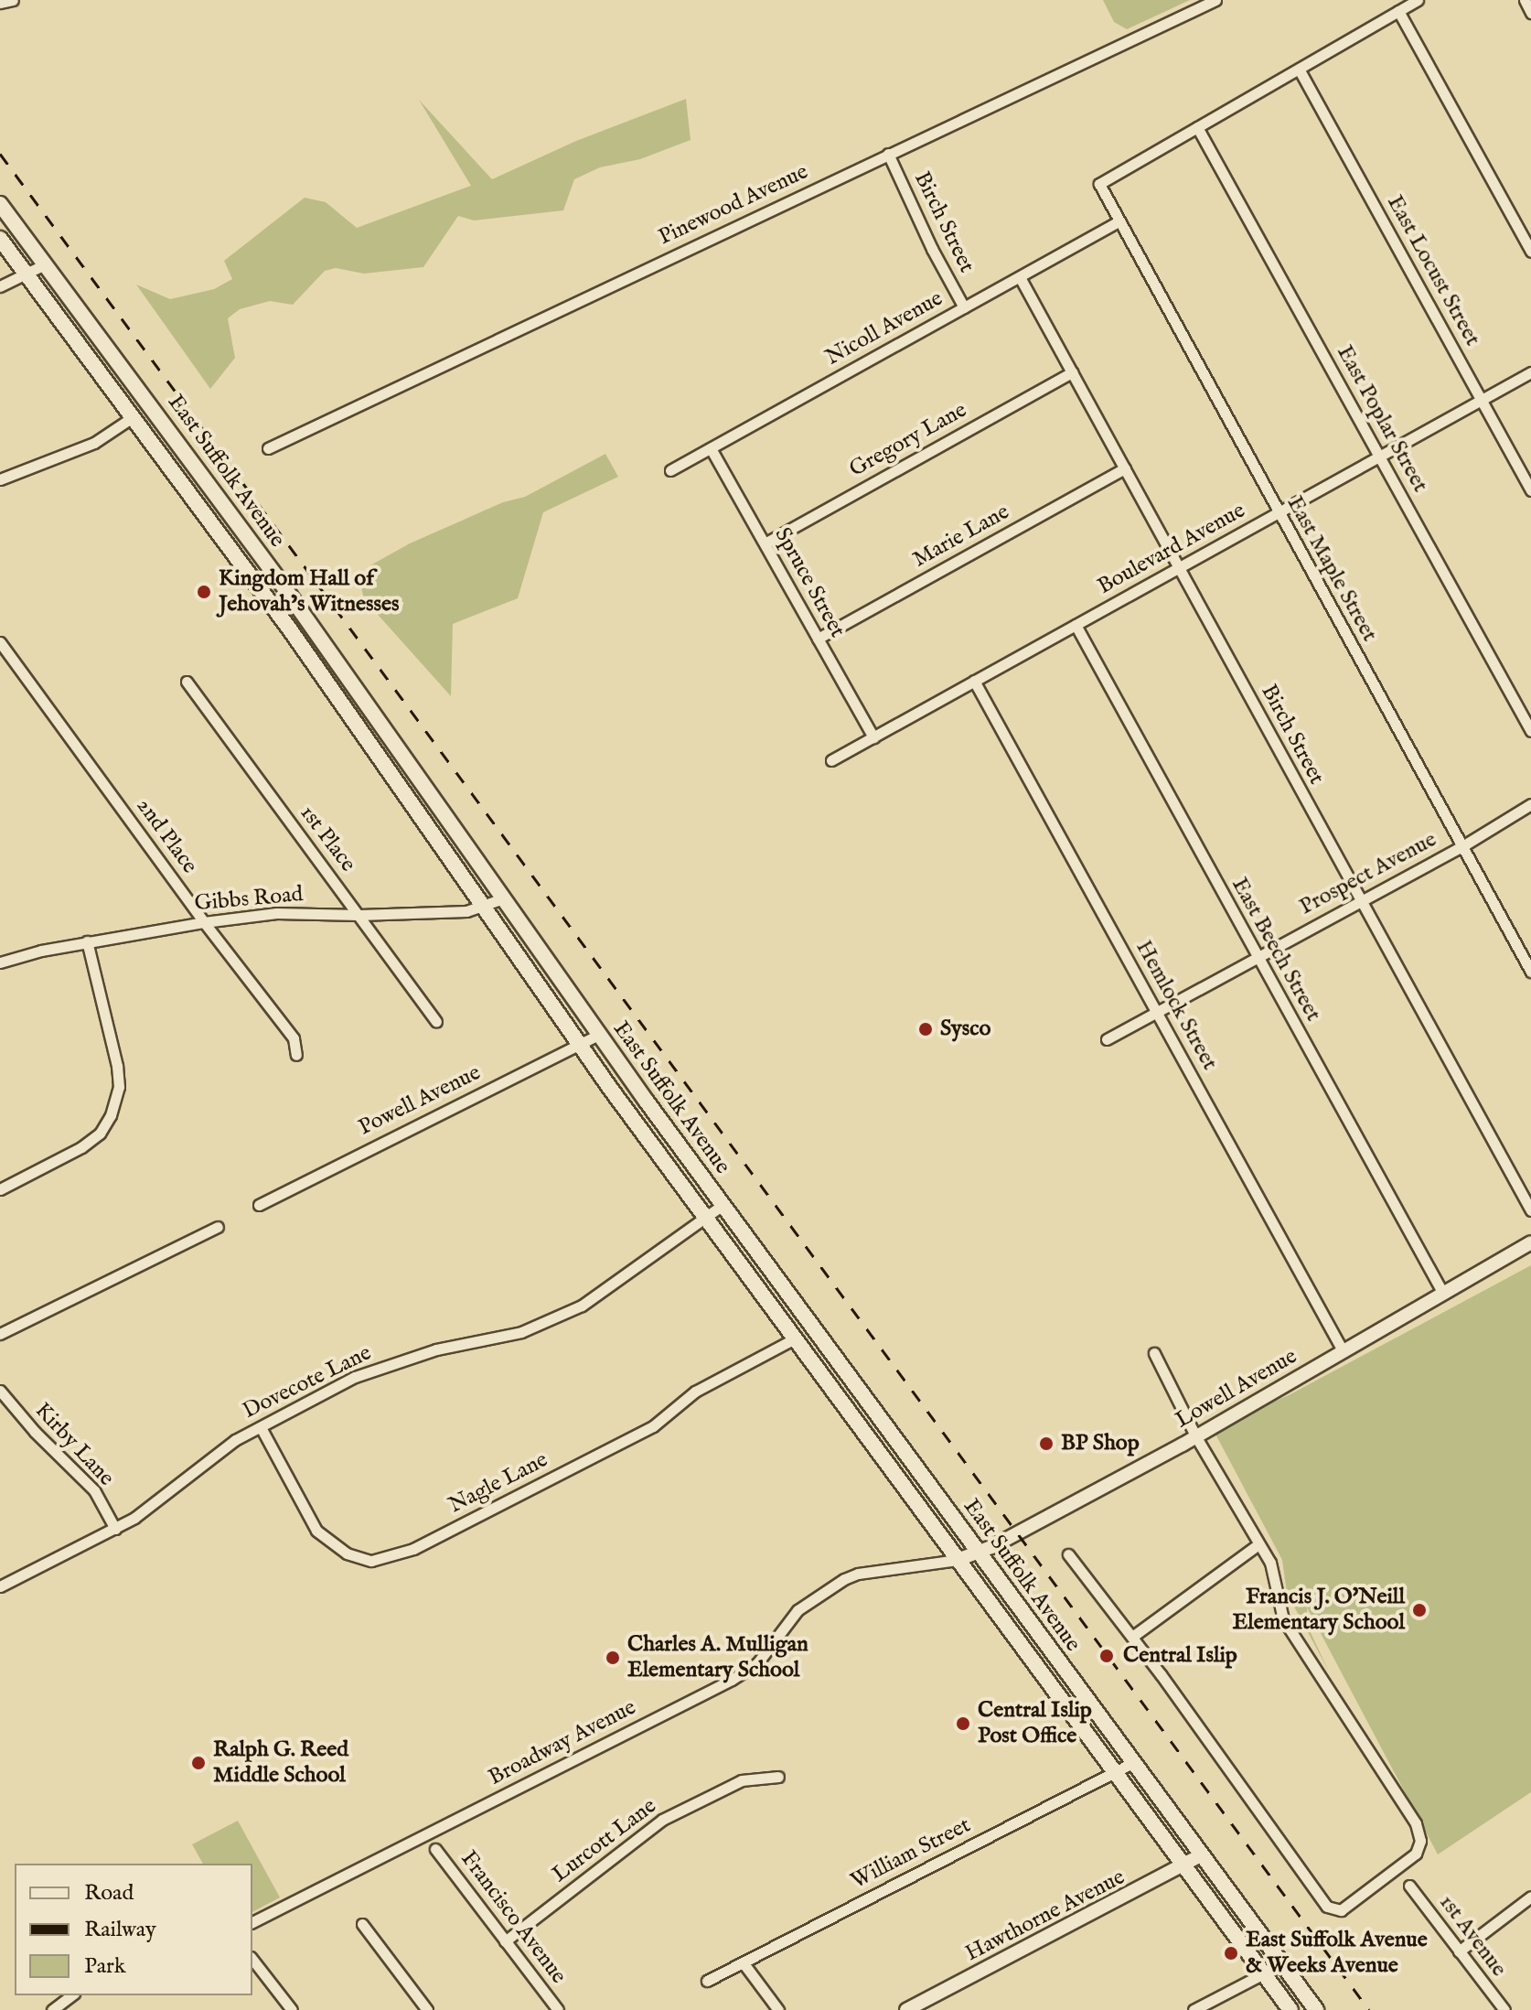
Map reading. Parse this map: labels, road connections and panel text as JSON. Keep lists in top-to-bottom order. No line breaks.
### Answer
{"streets":{"main road":["East Suffolk Avenue"],"street":["Pinewood Avenue","Birch Street","East Locust Street","Nicoll Avenue","East Poplar Street","Gregory Lane","Marie Lane","Boulevard Avenue","East Maple Street","Spruce Street","2nd Place","1st Place","Prospect Avenue","Gibbs Road","East Beech Street","Hemlock Street","Powell Avenue","Dovecote Lane","Lowell Avenue","Kirby Lane","Nagle Lane","Broadway Avenue","Lurcott Lane","William Street","Hawthorne Avenue","Francisco Avenue","1st Avenue"]},"crossings":[["Pinewood Avenue","Birch Street"],["Birch Street","Nicoll Avenue"],["Birch Street","Gregory Lane"],["Birch Street","Marie Lane"],["Birch Street","Boulevard Avenue"],["Birch Street","Prospect Avenue"],["East Locust Street","Boulevard Avenue"],["Nicoll Avenue","East Maple Street"],["Nicoll Avenue","Spruce Street"],["East Poplar Street","Boulevard Avenue"],["East Poplar Street","East Maple Street"],["Gregory Lane","Spruce Street"],["East Suffolk Avenue","Gibbs Road"],["East Suffolk Avenue","Powell Avenue"],["East Suffolk Avenue","Dovecote Lane"],["East Suffolk Avenue","Lowell Avenue"],["East Suffolk Avenue","Nagle Lane"],["East Suffolk Avenue","Broadway Avenue"],["East Suffolk Avenue","William Street"],["East Suffolk Avenue","Hawthorne Avenue"],["Marie Lane","Spruce Street"],["Boulevard Avenue","East Maple Street"],["Boulevard Avenue","Spruce Street"],["Boulevard Avenue","East Beech Street"],["Boulevard Avenue","Hemlock Street"],["East Maple Street","Prospect Avenue"],["2nd Place","Gibbs Road"],["1st Place","Gibbs Road"],["Prospect Avenue","East Beech Street"],["Prospect Avenue","Hemlock Street"],["East Beech Street","Lowell Avenue"],["Hemlock Street","Lowell Avenue"],["Dovecote Lane","Kirby Lane"],["Dovecote Lane","Nagle Lane"],["Lowell Avenue","Broadway Avenue"],["Lurcott Lane","Francisco Avenue"]],"places":["Kingdom Hall of Jehovah’s Witnesses","Sysco","BP Shop","Francis J. O'Neill Elementary School","Central Islip","Charles A. Mulligan Elementary School","Central Islip Post Office","Ralph G. Reed Middle School","East Suffolk Avenue & Weeks Avenue"],"legend":["Road","Railway","Park"]}
